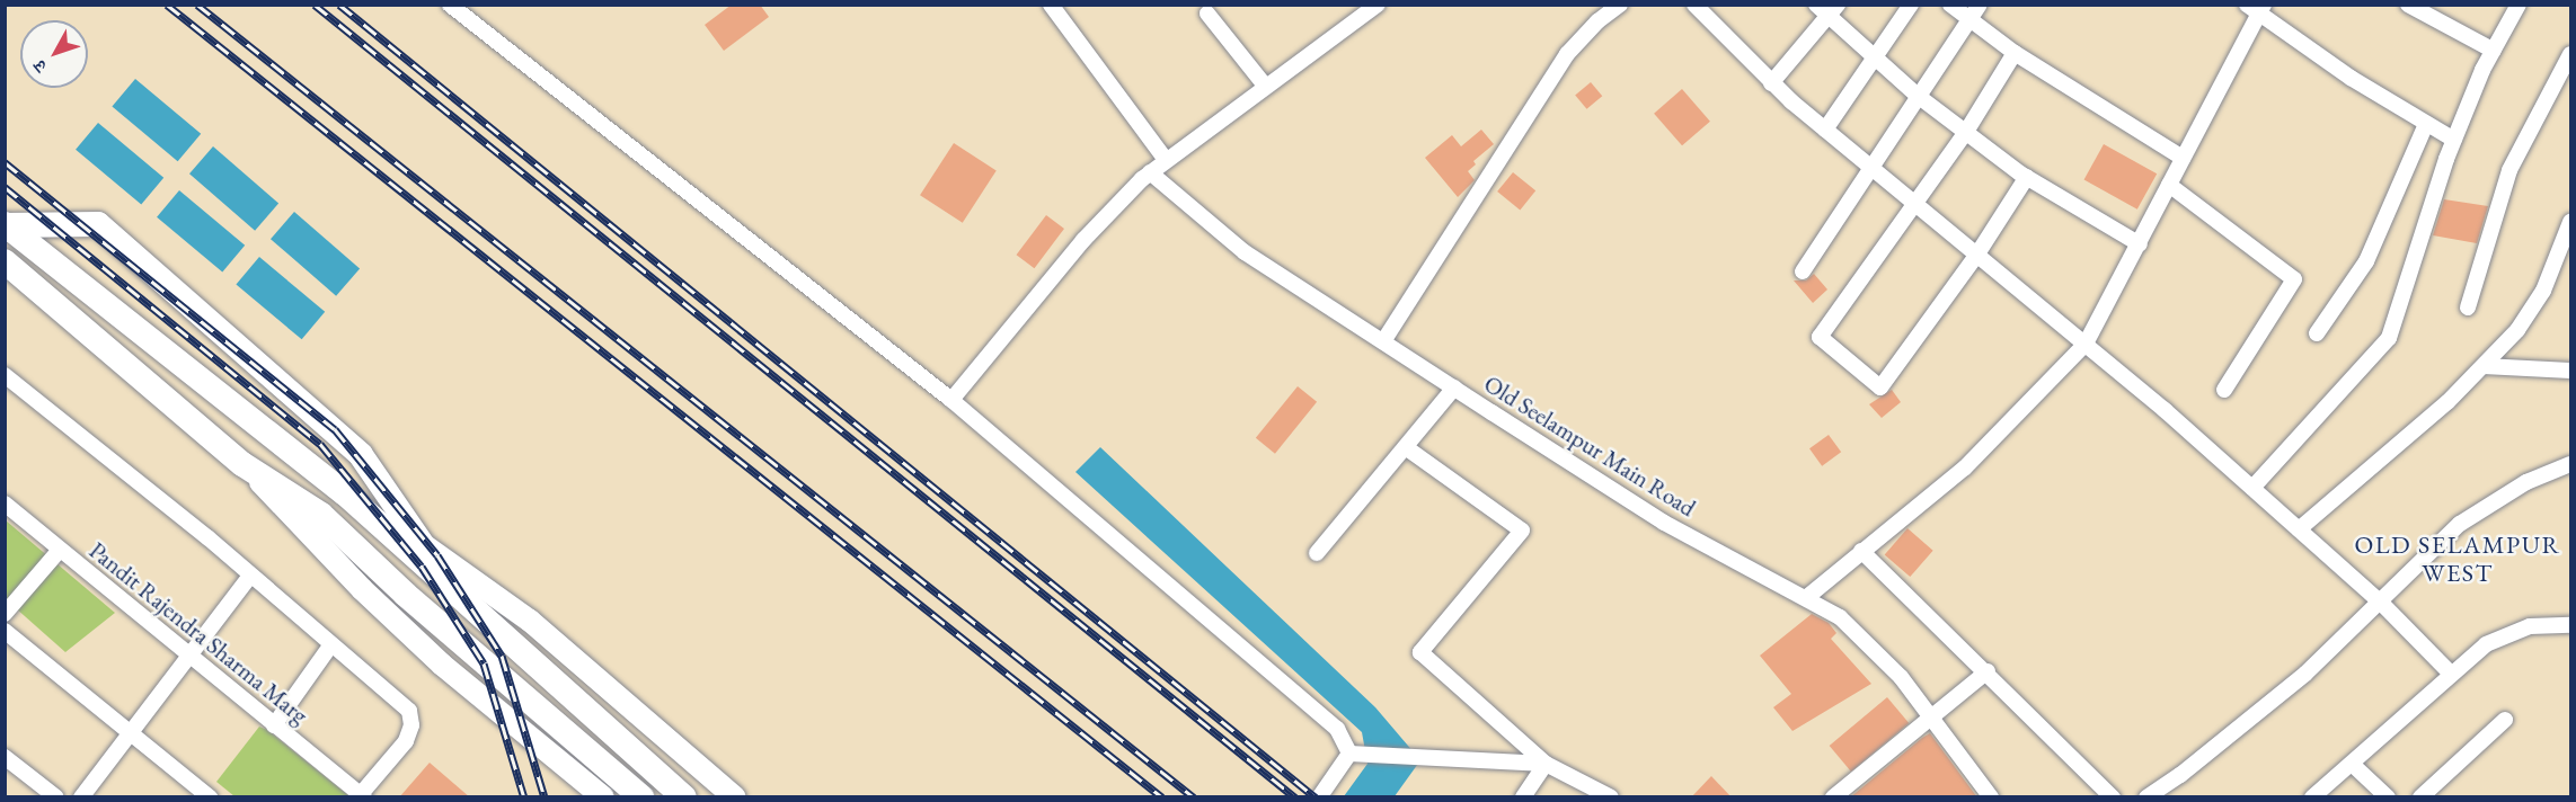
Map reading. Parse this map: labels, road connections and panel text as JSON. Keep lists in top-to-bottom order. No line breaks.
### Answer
{"streets":{"street":["Old Seelampur Main Road","Pandit Rajendra Sharma Marg"]},"districts":["OLD SELAMPUR WEST"],"north":"bottom left"}
